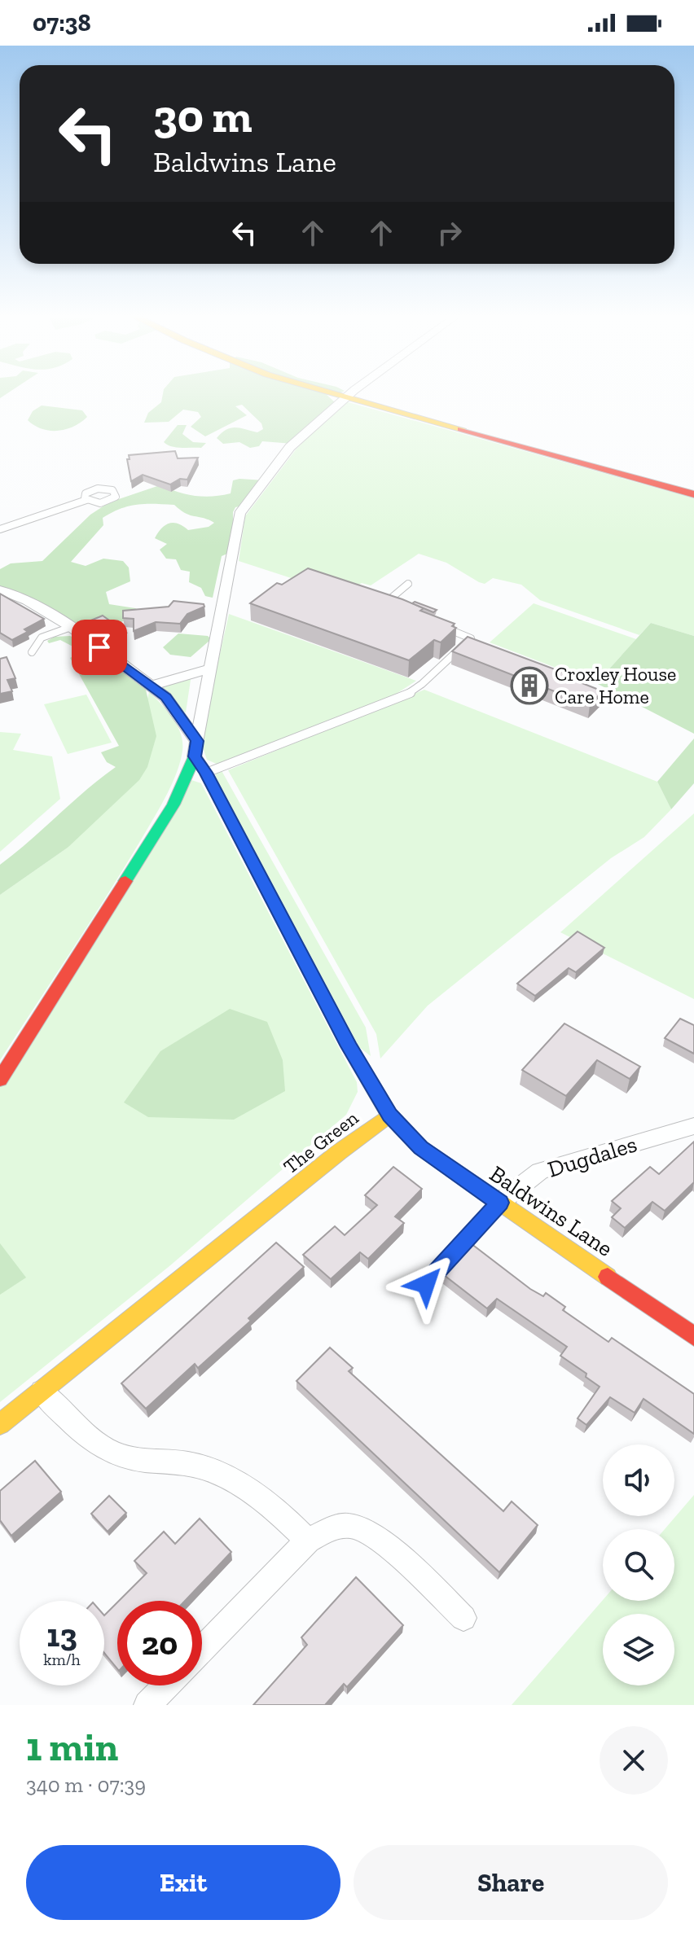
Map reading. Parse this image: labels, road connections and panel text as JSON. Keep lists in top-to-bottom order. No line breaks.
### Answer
{"streets":{"street":["The Green","Dugdales","Baldwins Lane"]},"crossings":[["The Green","Baldwins Lane"],["Dugdales","Baldwins Lane"]],"places":{"building":["Croxley House Care Home"]},"page":{"status":"07:38","turn":["30 m","Baldwins Lane"],"speed":"13 km/h","limit":"20","heading":["1 min","340 m · 07:39"],"buttons":["Exit","Share"]}}
